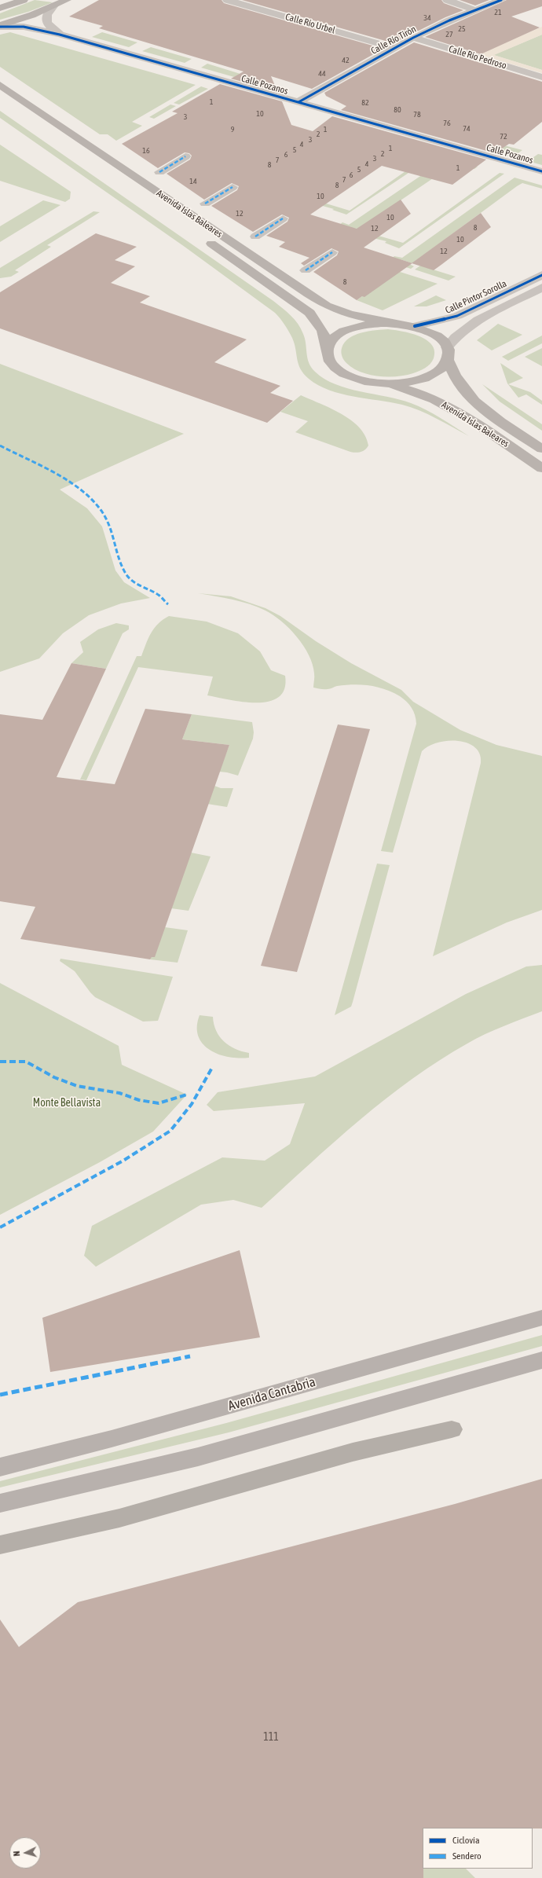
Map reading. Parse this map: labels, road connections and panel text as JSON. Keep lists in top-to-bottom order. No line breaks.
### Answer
{"streets":{"main road":["Avenida Islas Baleares","Avenida Cantabria"],"street":["Calle Río Urbel","Calle Río Tirón","Calle Río Pedroso","Calle Pozanos","Calle Pintor Sorolla"]},"crossings":[["Calle Río Urbel","Calle Río Tirón"],["Calle Río Tirón","Calle Río Pedroso"],["Calle Río Tirón","Calle Pozanos"],["Avenida Islas Baleares","Calle Pintor Sorolla"]],"parks":["Monte Bellavista"],"house_numbers":["21","34","25","27","42","44","1","82","80","10","78","3","76","74","9","1","2","72","3","4","1","5","16","2","6","3","7","4","8","1","5","6","7","14","8","10","12","10","8","12","10","12","8","111"],"legend":["Ciclovía","Sendero"],"north":"left"}
